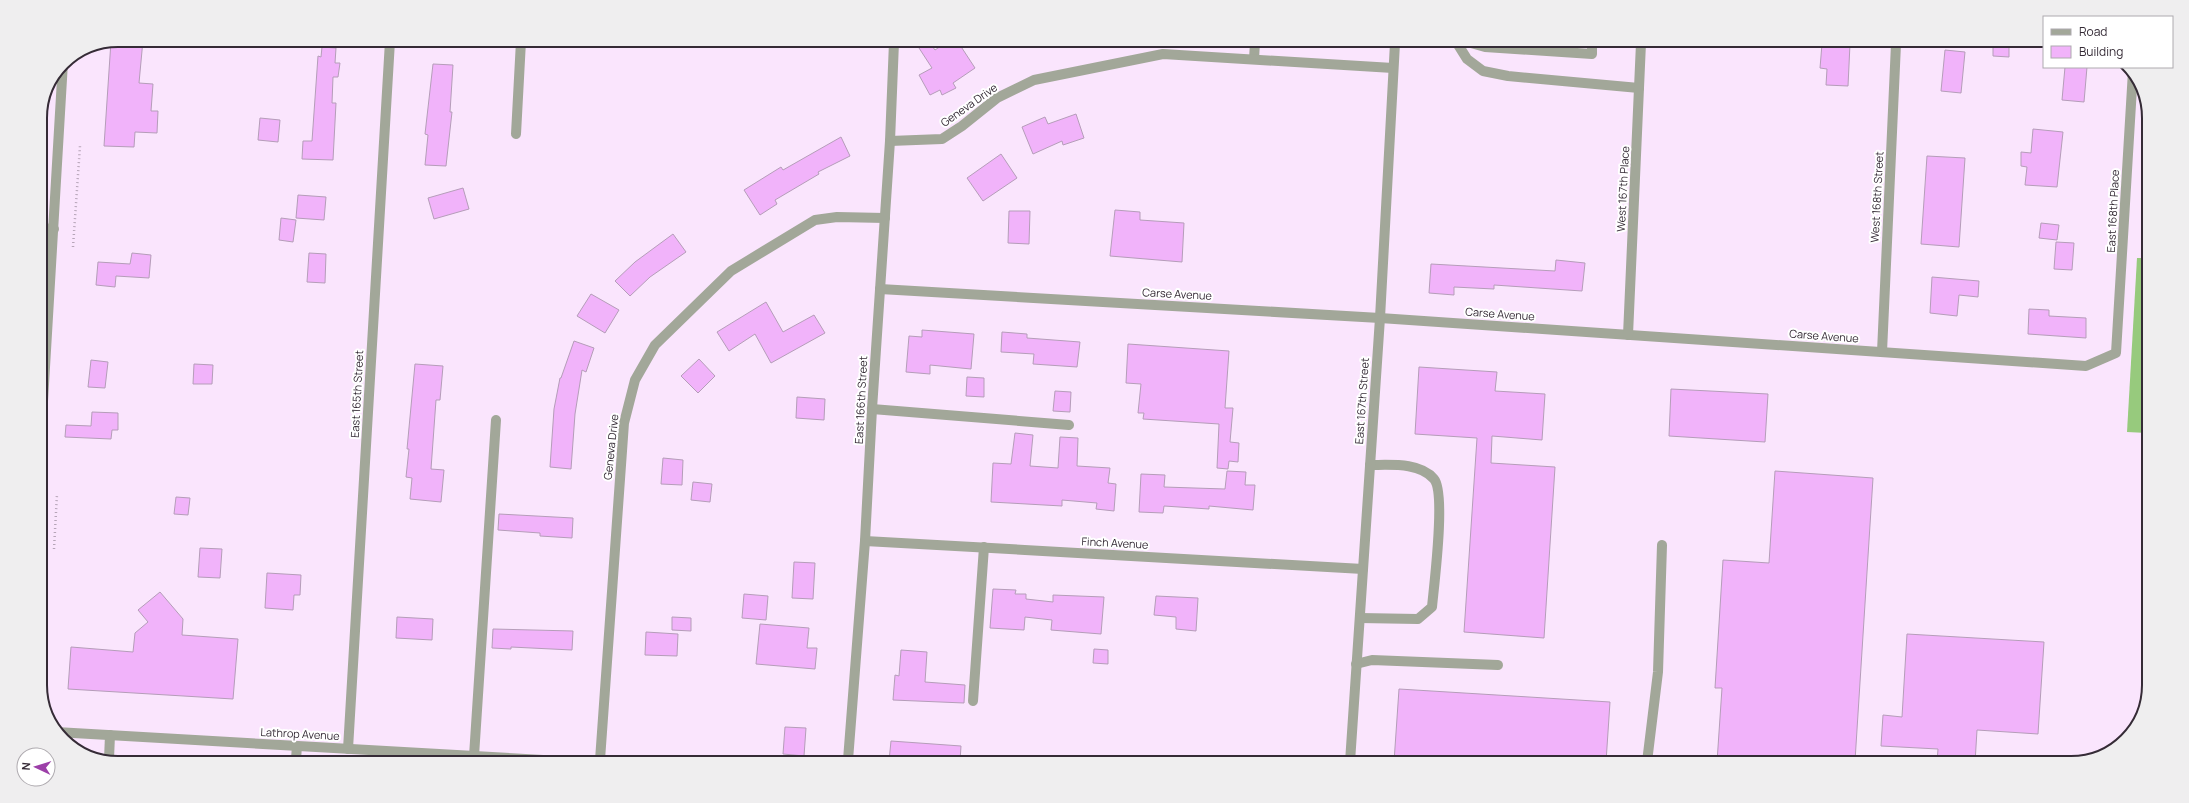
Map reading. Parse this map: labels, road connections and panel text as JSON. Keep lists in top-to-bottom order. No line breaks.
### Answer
{"streets":{"street":["Geneva Drive","West 167th Place","West 168th Street","East 168th Place","Carse Avenue","East 165th Street","East 166th Street","East 167th Street","Finch Avenue","Lathrop Avenue"]},"crossings":[["Geneva Drive","East 166th Street"],["Geneva Drive","East 167th Street"],["West 167th Place","Carse Avenue"],["West 168th Street","Carse Avenue"],["East 168th Place","Carse Avenue"],["Carse Avenue","East 166th Street"],["Carse Avenue","East 167th Street"],["East 165th Street","Lathrop Avenue"],["East 166th Street","Finch Avenue"],["East 167th Street","Finch Avenue"]],"legend":["Road","Building"],"north":"left"}
